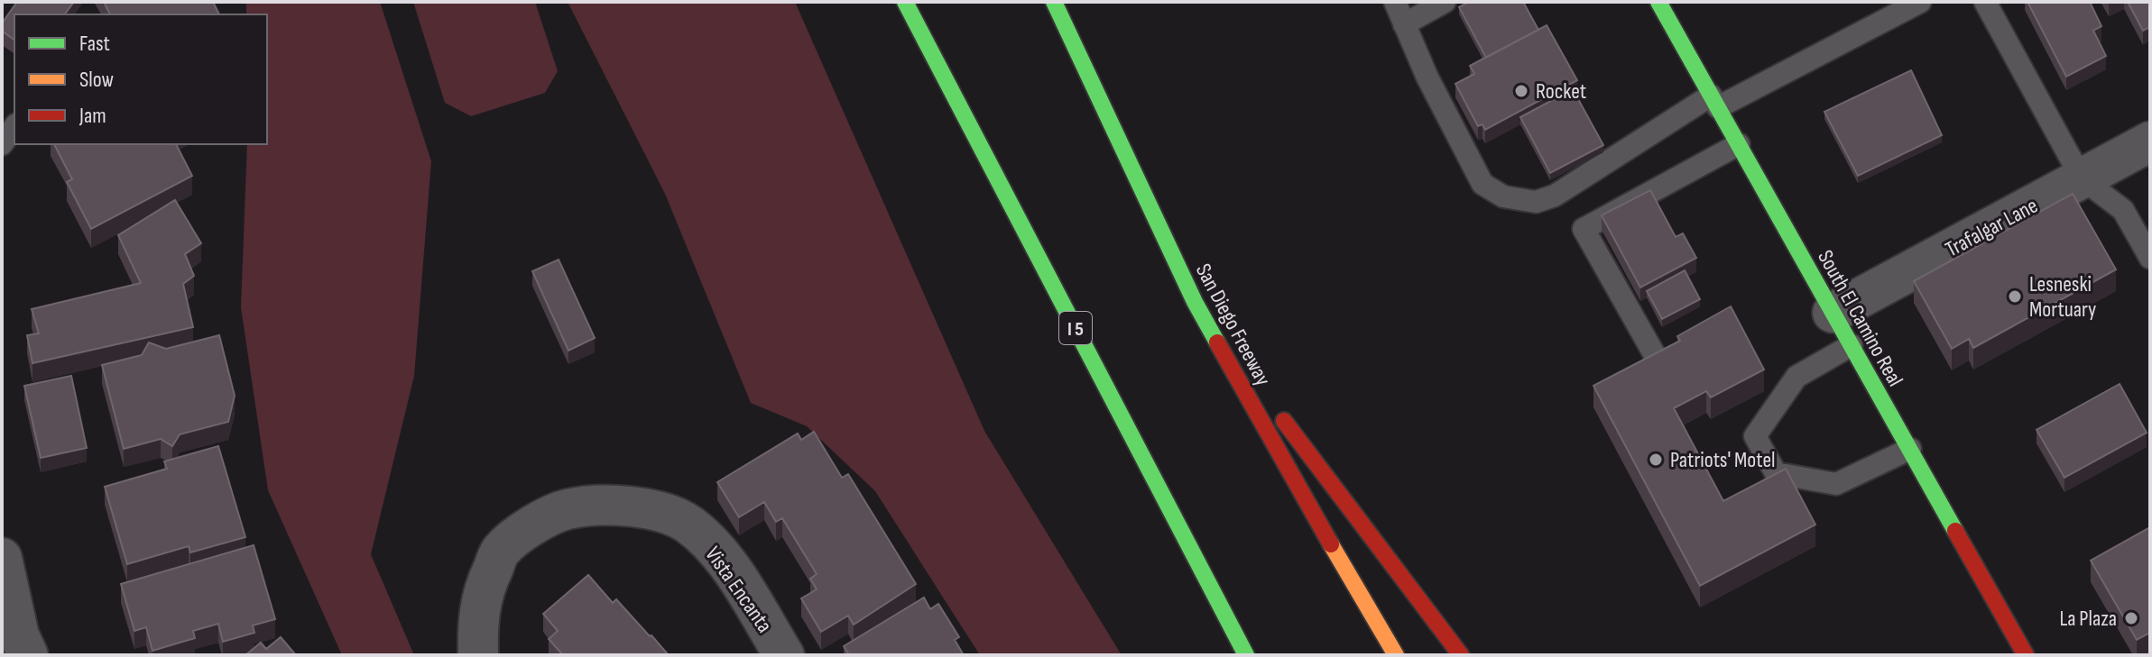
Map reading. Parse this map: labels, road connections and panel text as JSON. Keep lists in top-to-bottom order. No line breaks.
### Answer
{"streets":{"main road":["South El Camino Real","San Diego Freeway","I 5"],"street":["Trafalgar Lane","Vista Encanta"]},"crossings":[["Trafalgar Lane","South El Camino Real"]],"places":["Rocket","Lesneski Mortuary","Patriots' Motel","La Plaza"],"legend":["Fast","Slow","Jam"]}
